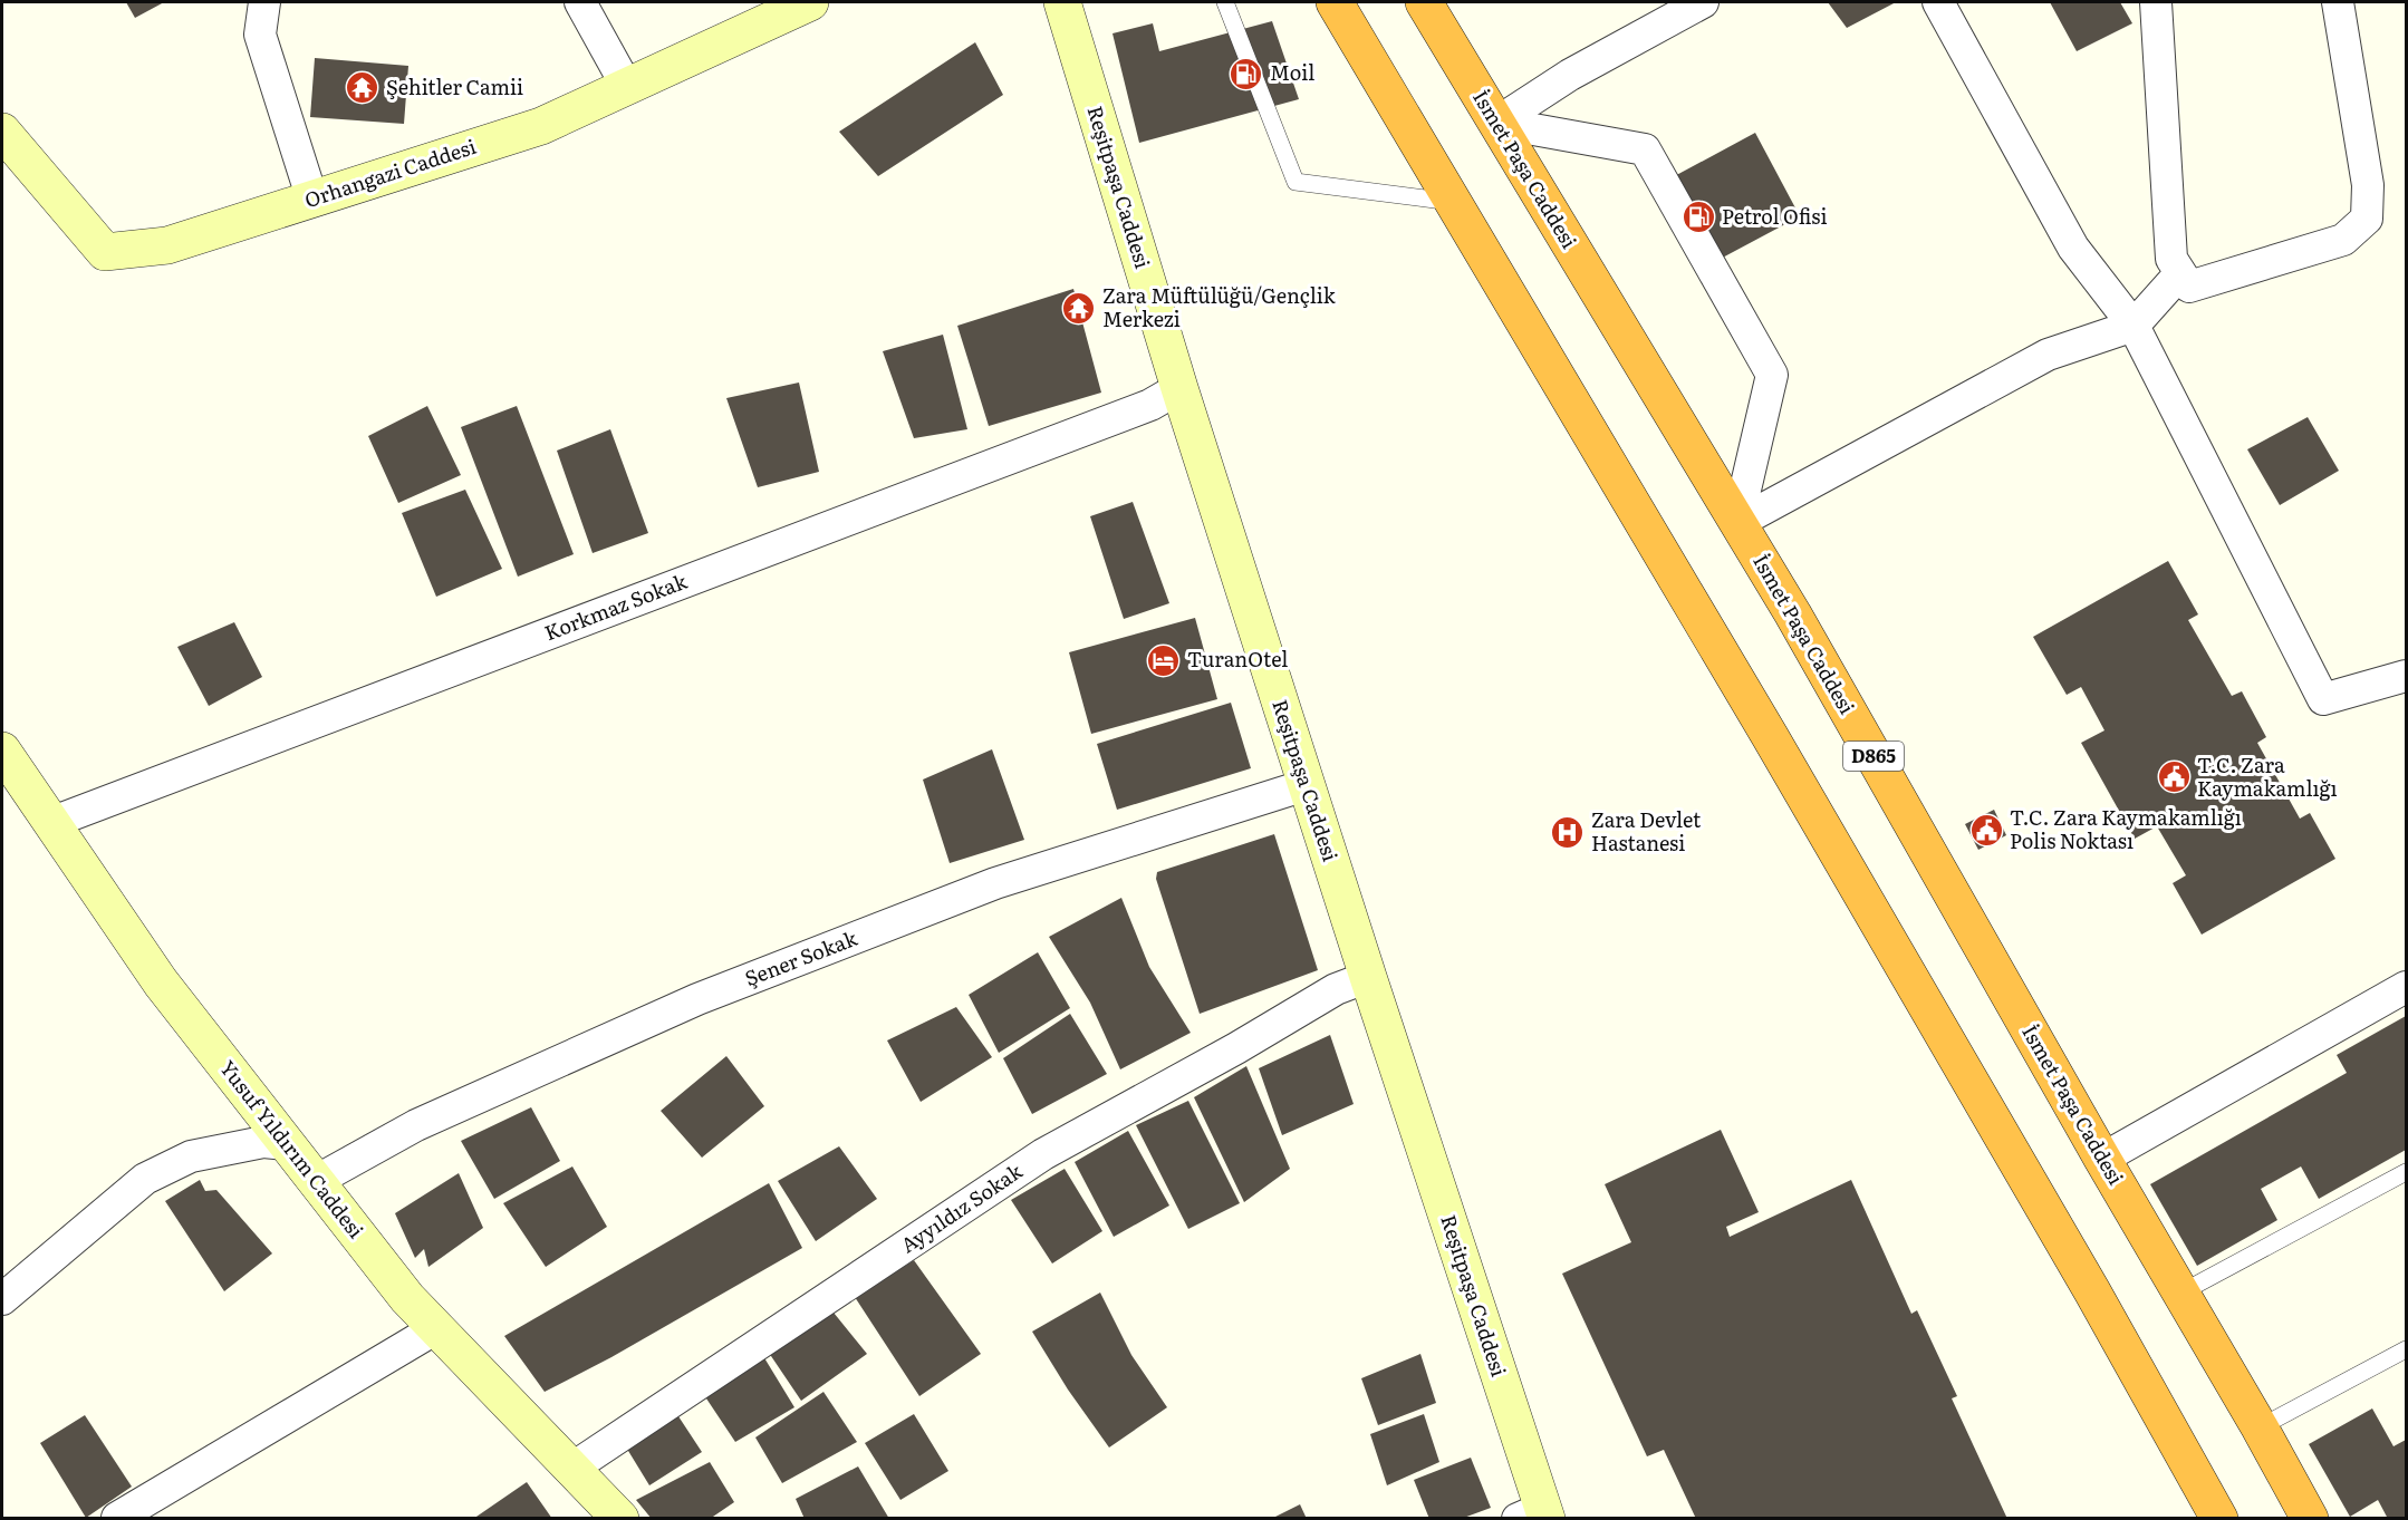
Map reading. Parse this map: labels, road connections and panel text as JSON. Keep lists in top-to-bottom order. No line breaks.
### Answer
{"streets":{"highway":["İsmet Paşa Caddesi","D865"],"main road":["Orhangazi Caddesi","Reşitpaşa Caddesi","Yusuf Yıldırım Caddesi"],"street":["Korkmaz Sokak","Şener Sokak","Ayyıldız Sokak"]},"crossings":[["Reşitpaşa Caddesi","Korkmaz Sokak"],["Reşitpaşa Caddesi","Şener Sokak"],["Reşitpaşa Caddesi","Ayyıldız Sokak"],["Korkmaz Sokak","Yusuf Yıldırım Caddesi"],["Şener Sokak","Yusuf Yıldırım Caddesi"],["Yusuf Yıldırım Caddesi","Ayyıldız Sokak"]],"places":{"fuel station":["Moil","Petrol Ofisi"],"temple":["Şehitler Camii","Zara Müftülüğü/Gençlik Merkezi"],"hotel":["TuranOtel"],"public building":["T.C. Zara Kaymakamlığı","T.C. Zara Kaymakamlığı Polis Noktası"],"hospital":["Zara Devlet Hastanesi"]}}
